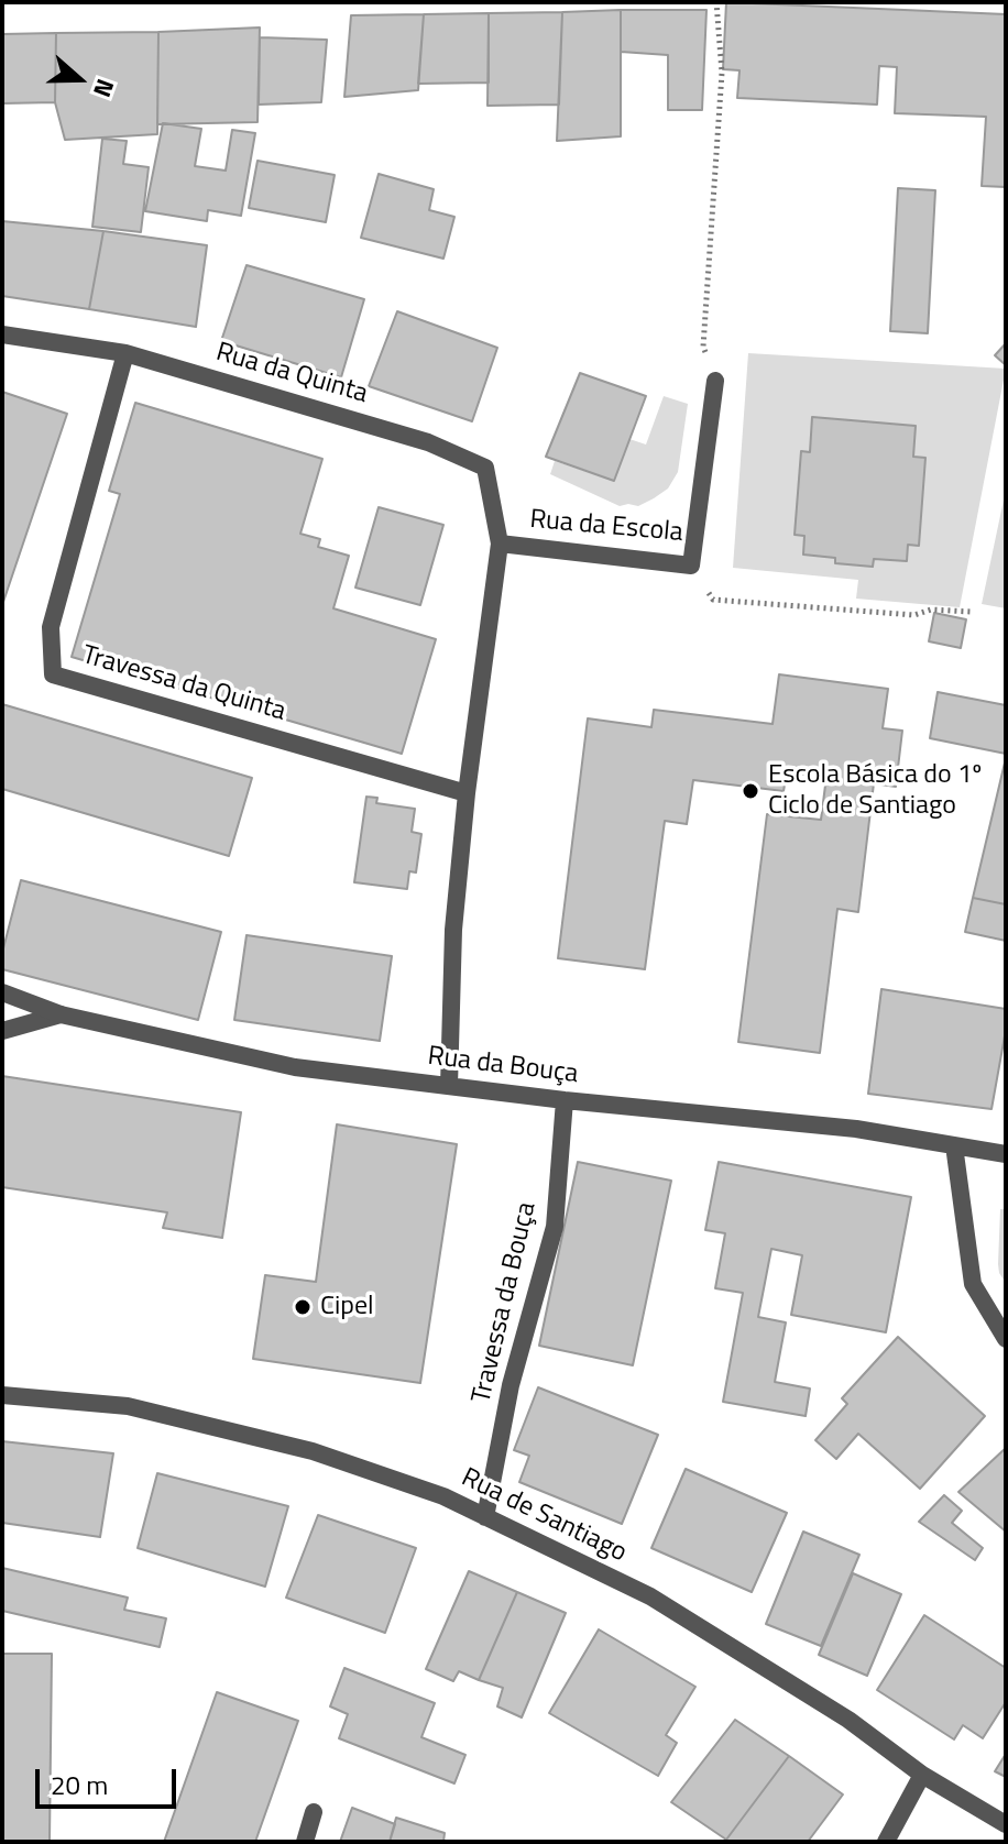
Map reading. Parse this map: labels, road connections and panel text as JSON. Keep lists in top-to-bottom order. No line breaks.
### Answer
{"streets":{"street":["Rua da Quinta","Rua da Escola","Travessa da Quinta","Rua da Bouça","Travessa da Bouça","Rua de Santiago"]},"crossings":[["Rua da Quinta","Rua da Escola"],["Rua da Quinta","Travessa da Quinta"],["Rua da Escola","Travessa da Quinta"],["Rua da Escola","Rua da Bouça"],["Rua da Bouça","Travessa da Bouça"],["Travessa da Bouça","Rua de Santiago"]],"places":["Escola Básica do 1º Ciclo de Santiago","Cipel"],"scale_bar":"20 m","north":"right"}
